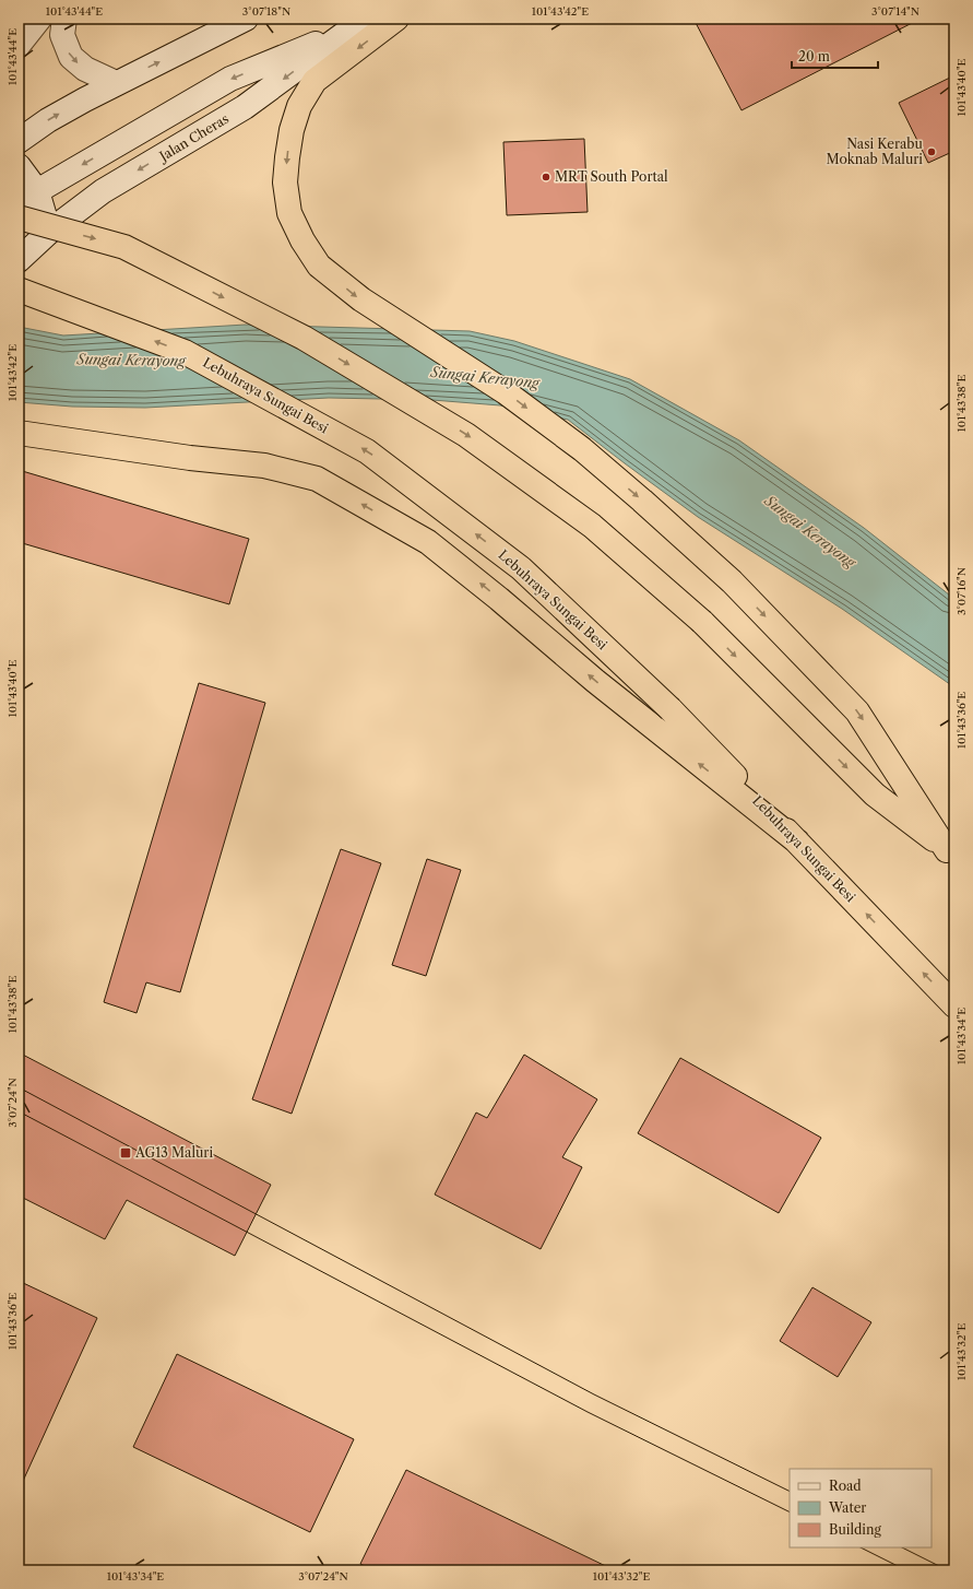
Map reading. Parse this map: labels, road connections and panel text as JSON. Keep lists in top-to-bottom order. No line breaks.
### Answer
{"streets":{"highway":["Lebuhraya Sungai Besi"],"main road":["Jalan Cheras"]},"water":["Sungai Kerayong"],"places":{"other":["Nasi Kerabu Moknab Maluri","MRT South Portal"],"transit":["AG13 Maluri"]},"legend":["Road","Water","Building"],"scale_bar":"20 m","coordinates":["101°43'44\"E","3°07'18\"N","101°43'42\"E","3°07'14\"N","101°43'40\"E","101°43'38\"E","3°07'16\"N","101°43'36\"E","101°43'34\"E","3°07'24\"N","101°43'32\"E"]}
